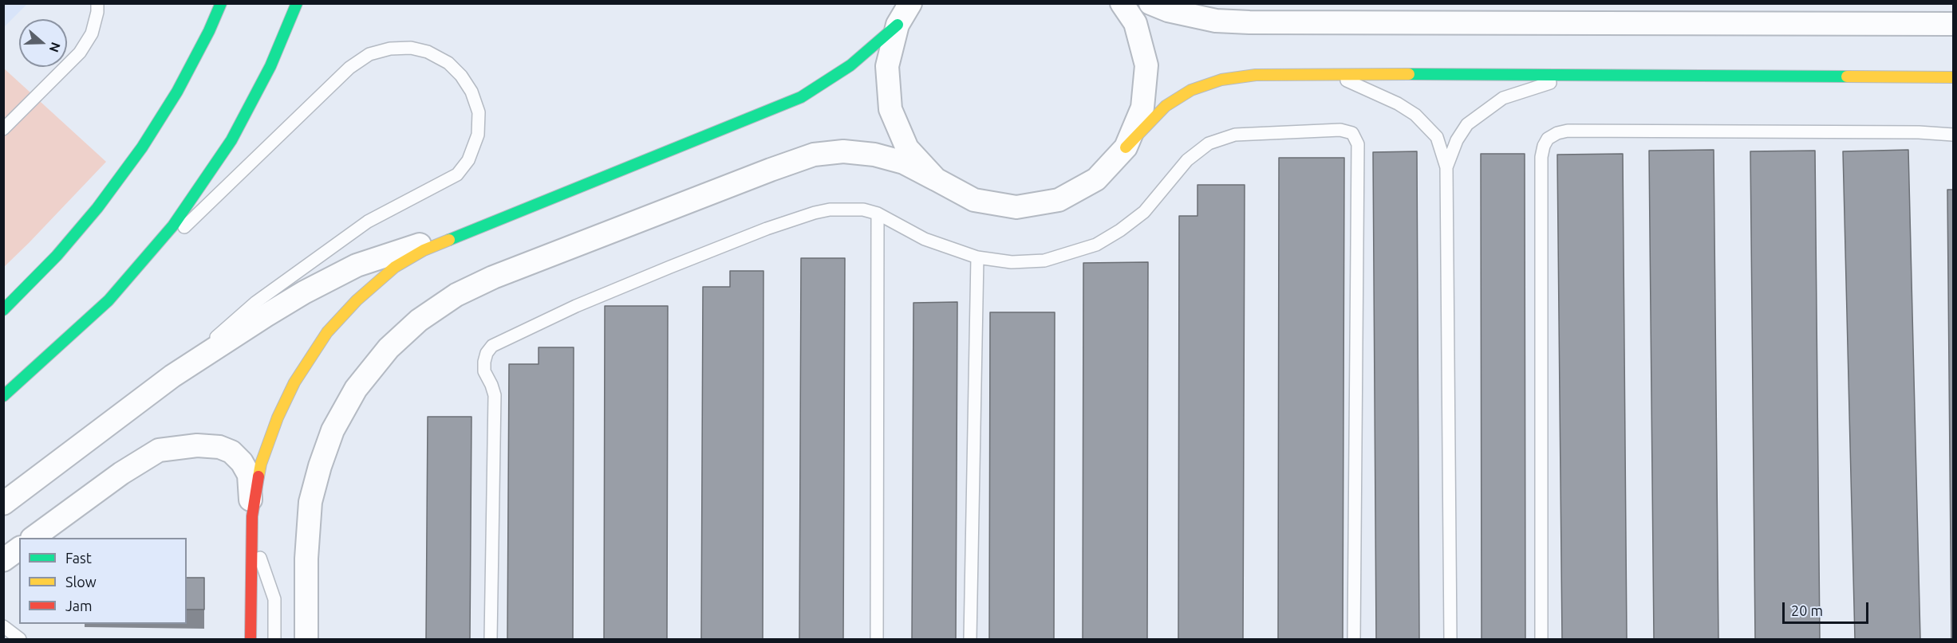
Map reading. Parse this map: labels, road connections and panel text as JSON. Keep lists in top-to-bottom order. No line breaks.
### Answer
{"legend":["Fast","Slow","Jam"],"scale_bar":"20 m","north":"right"}
